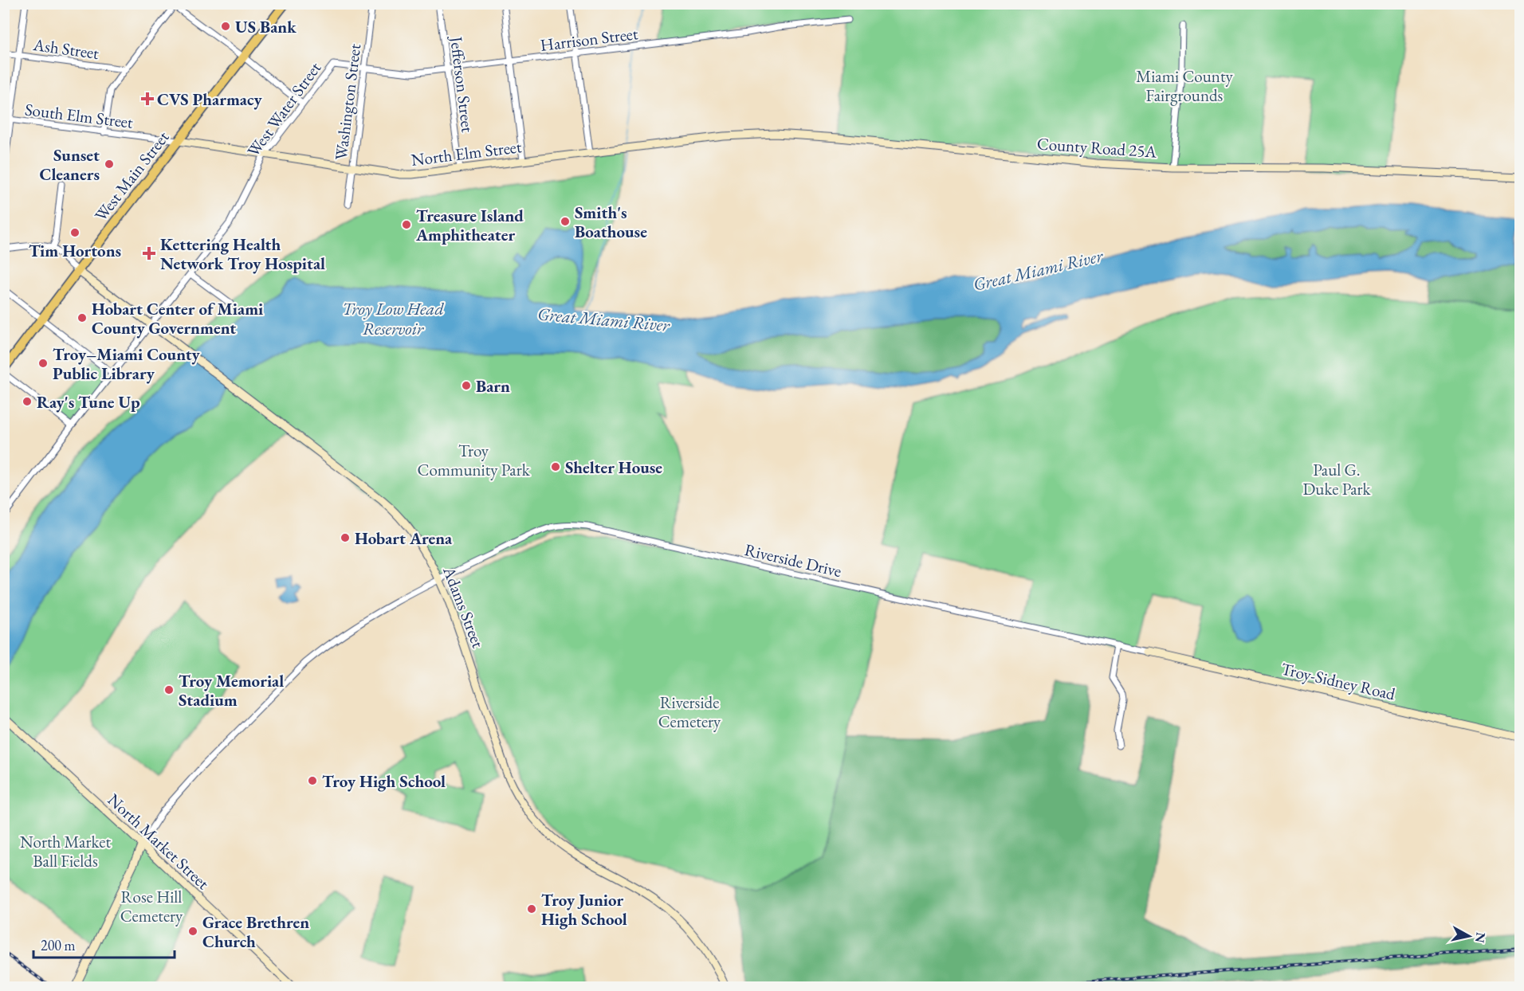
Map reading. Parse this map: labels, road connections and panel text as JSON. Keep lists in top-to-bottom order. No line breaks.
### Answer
{"streets":{"main road":["County Road 25A","North Elm Street","West Main Street","Adams Street","Troy-Sidney Road","North Market Street"],"street":["Harrison Street","Ash Street","Jefferson Street","Washington Street","West Water Street","South Elm Street","Riverside Drive"]},"crossings":[["Harrison Street","Jefferson Street"],["Harrison Street","Washington Street"],["Harrison Street","West Water Street"],["Jefferson Street","North Elm Street"],["Washington Street","North Elm Street"],["West Water Street","North Elm Street"],["West Water Street","Adams Street"],["South Elm Street","North Elm Street"],["South Elm Street","West Main Street"],["County Road 25A","North Elm Street"],["North Elm Street","West Main Street"],["West Main Street","Adams Street"],["Riverside Drive","Adams Street"],["Riverside Drive","Troy-Sidney Road"],["Riverside Drive","North Market Street"]],"water":["Great Miami River","Troy Low Head Reservoir"],"parks":["Miami County Fairgrounds","Troy Community Park","Paul G. Duke Park","Riverside Cemetery","North Market Ball Fields","Rose Hill Cemetery"],"places":{"other":["US Bank","Sunset Cleaners","Smith's Boathouse","Treasure Island Amphitheater","Tim Hortons","Hobart Center of Miami County Government","Troy–Miami County Public Library","Barn","Ray's Tune Up","Shelter House","Hobart Arena","Troy Memorial Stadium","Troy High School","Troy Junior High School","Grace Brethren Church"],"health":["CVS Pharmacy","Kettering Health Network Troy Hospital"]},"scale_bar":"200 m","north":"right"}
